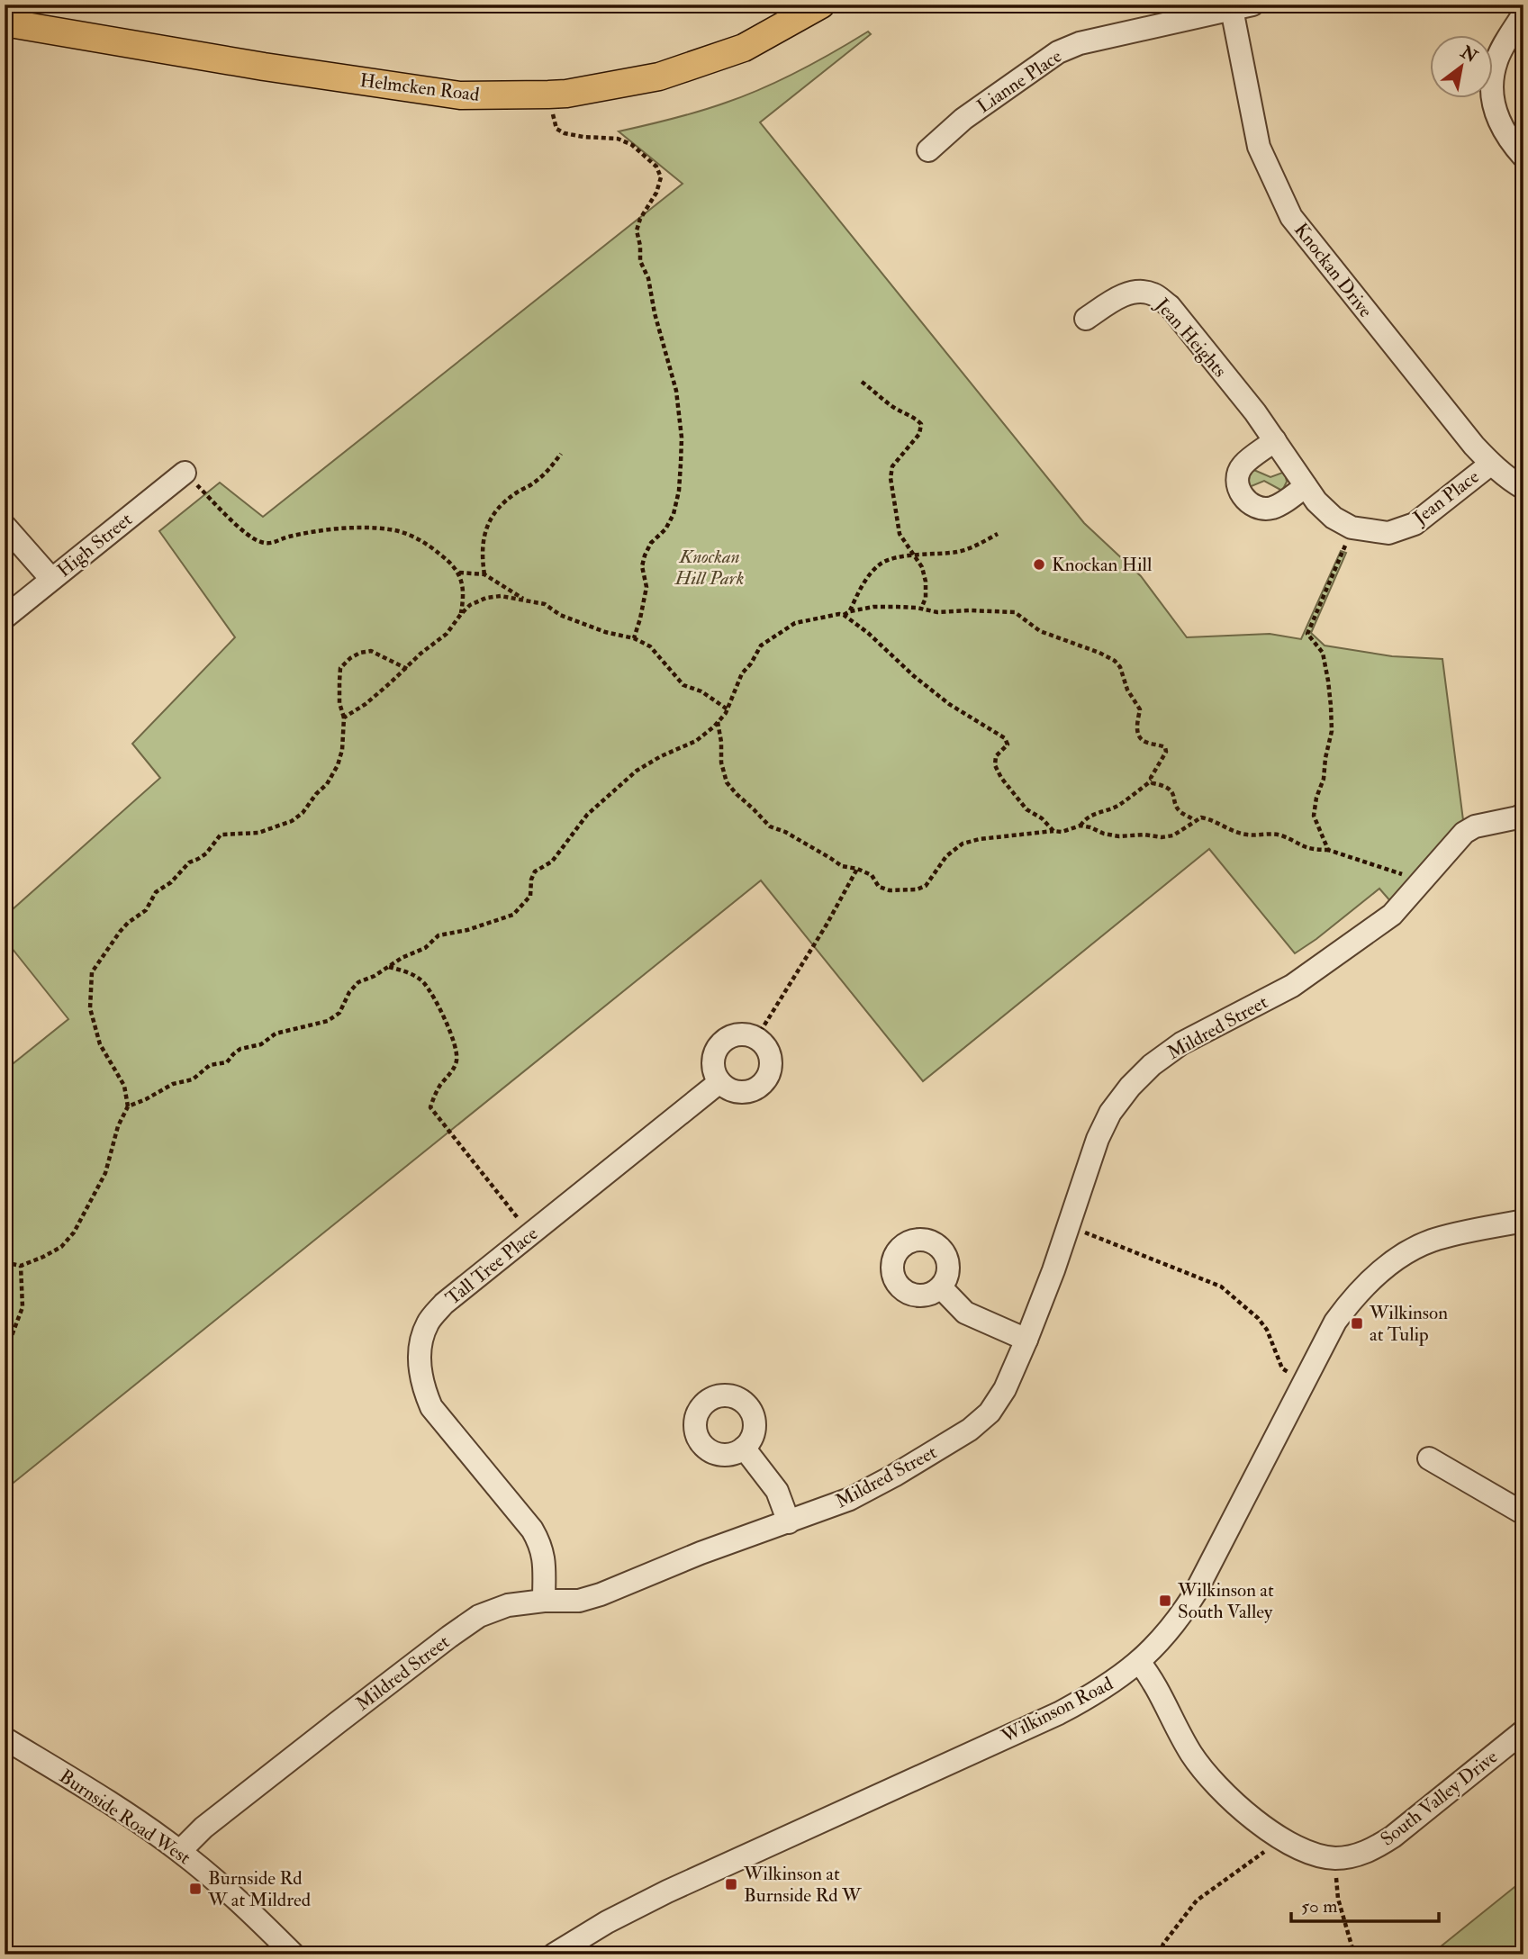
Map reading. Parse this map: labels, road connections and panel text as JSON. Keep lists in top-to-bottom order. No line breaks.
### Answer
{"streets":{"main road":["Helmcken Road"],"street":["Lianne Place","Knockan Drive","Jean Heights","Jean Place","High Street","Mildred Street","Tall Tree Place","Wilkinson Road","South Valley Drive","Burnside Road West"]},"crossings":[["Lianne Place","Knockan Drive"],["Knockan Drive","Jean Place"],["Jean Heights","Jean Place"],["Mildred Street","Tall Tree Place"],["Mildred Street","Burnside Road West"],["Wilkinson Road","South Valley Drive"]],"parks":["Knockan Hill Park"],"places":{"other":["Knockan Hill"],"transit":["Wilkinson at Tulip","Wilkinson at South Valley","Wilkinson at Burnside Rd W","Burnside Rd W at Mildred"]},"scale_bar":"50 m","north":"top right"}
